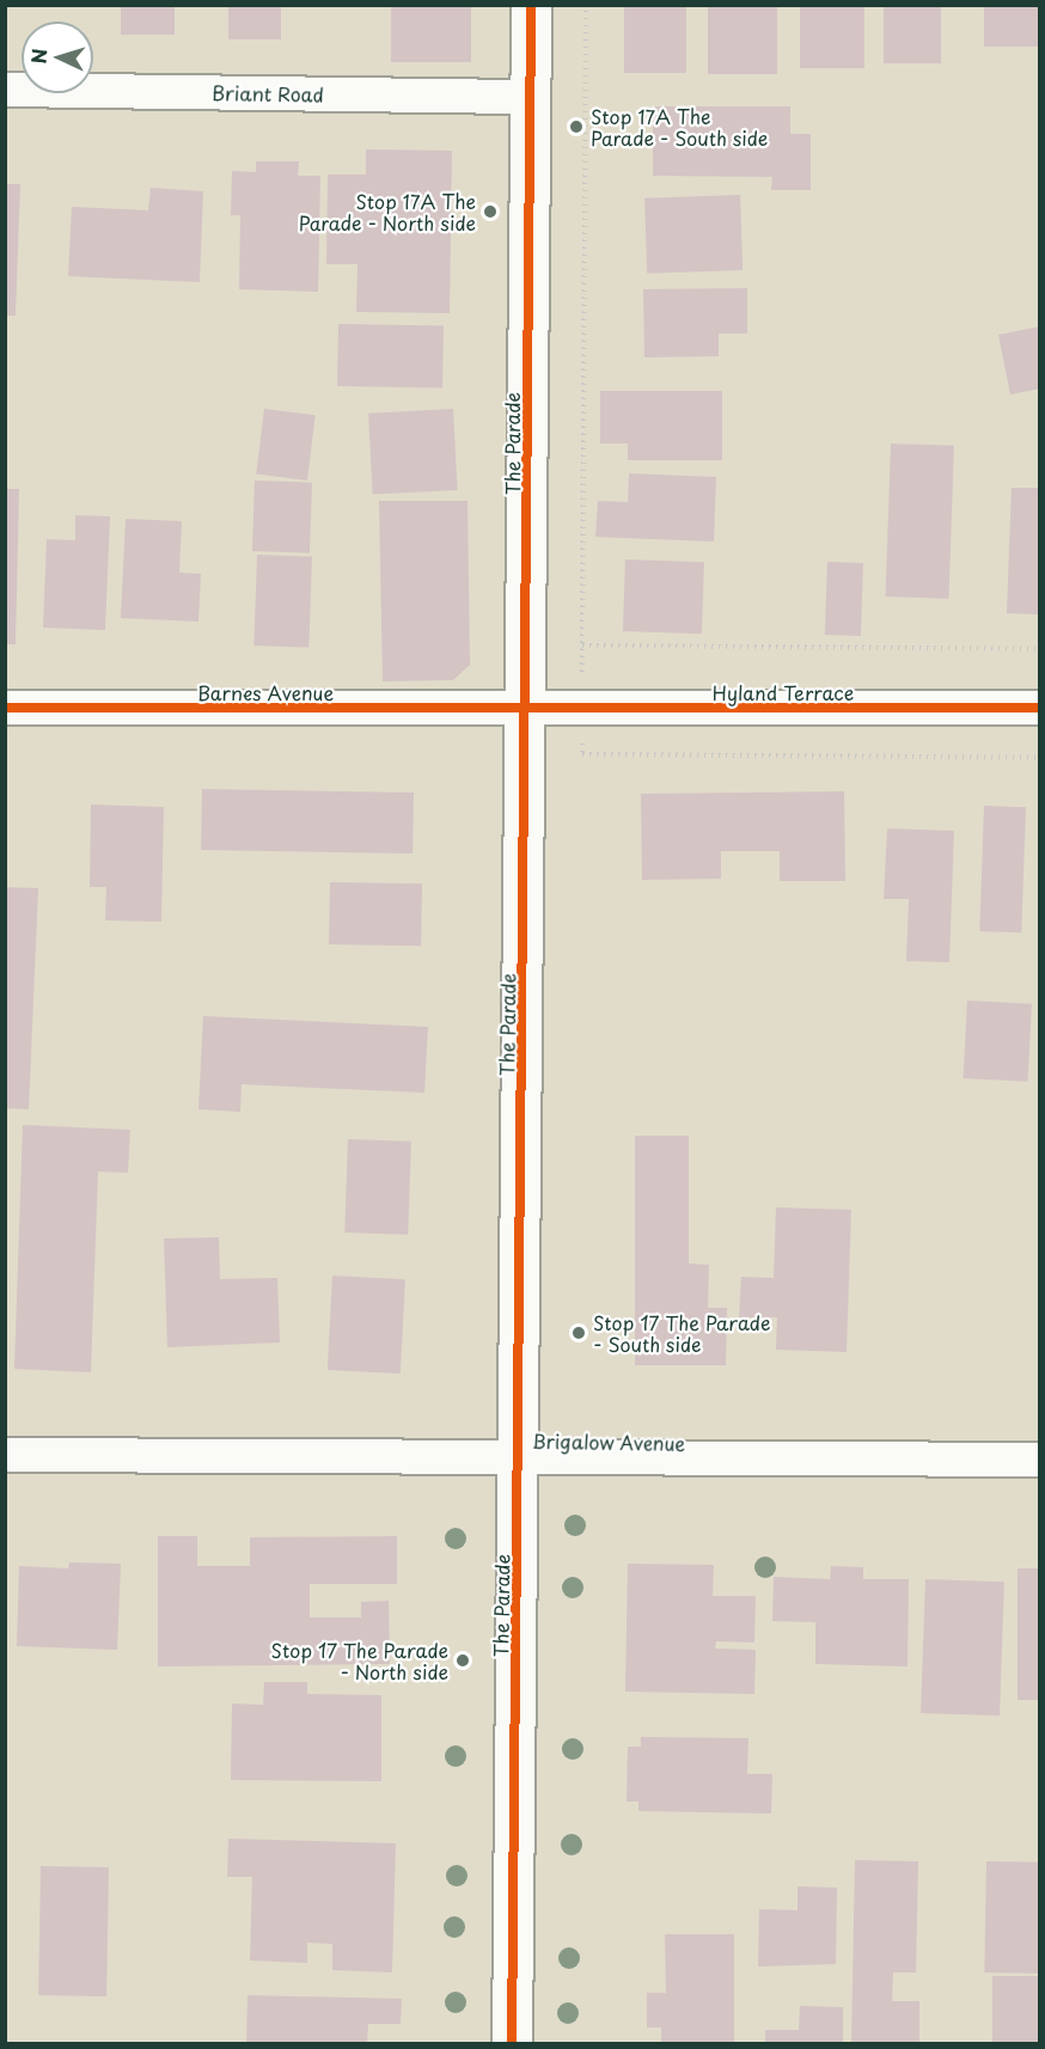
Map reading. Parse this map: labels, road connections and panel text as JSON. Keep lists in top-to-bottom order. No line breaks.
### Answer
{"streets":{"main road":["The Parade"],"street":["Briant Road","Barnes Avenue","Hyland Terrace","Brigalow Avenue"]},"crossings":[["Briant Road","The Parade"],["The Parade","Barnes Avenue"],["The Parade","Hyland Terrace"],["The Parade","Brigalow Avenue"],["Barnes Avenue","Hyland Terrace"]],"places":["Stop 17A The Parade - South side","Stop 17A The Parade - North side","Stop 17 The Parade - South side","Stop 17 The Parade - North side"],"north":"left"}
